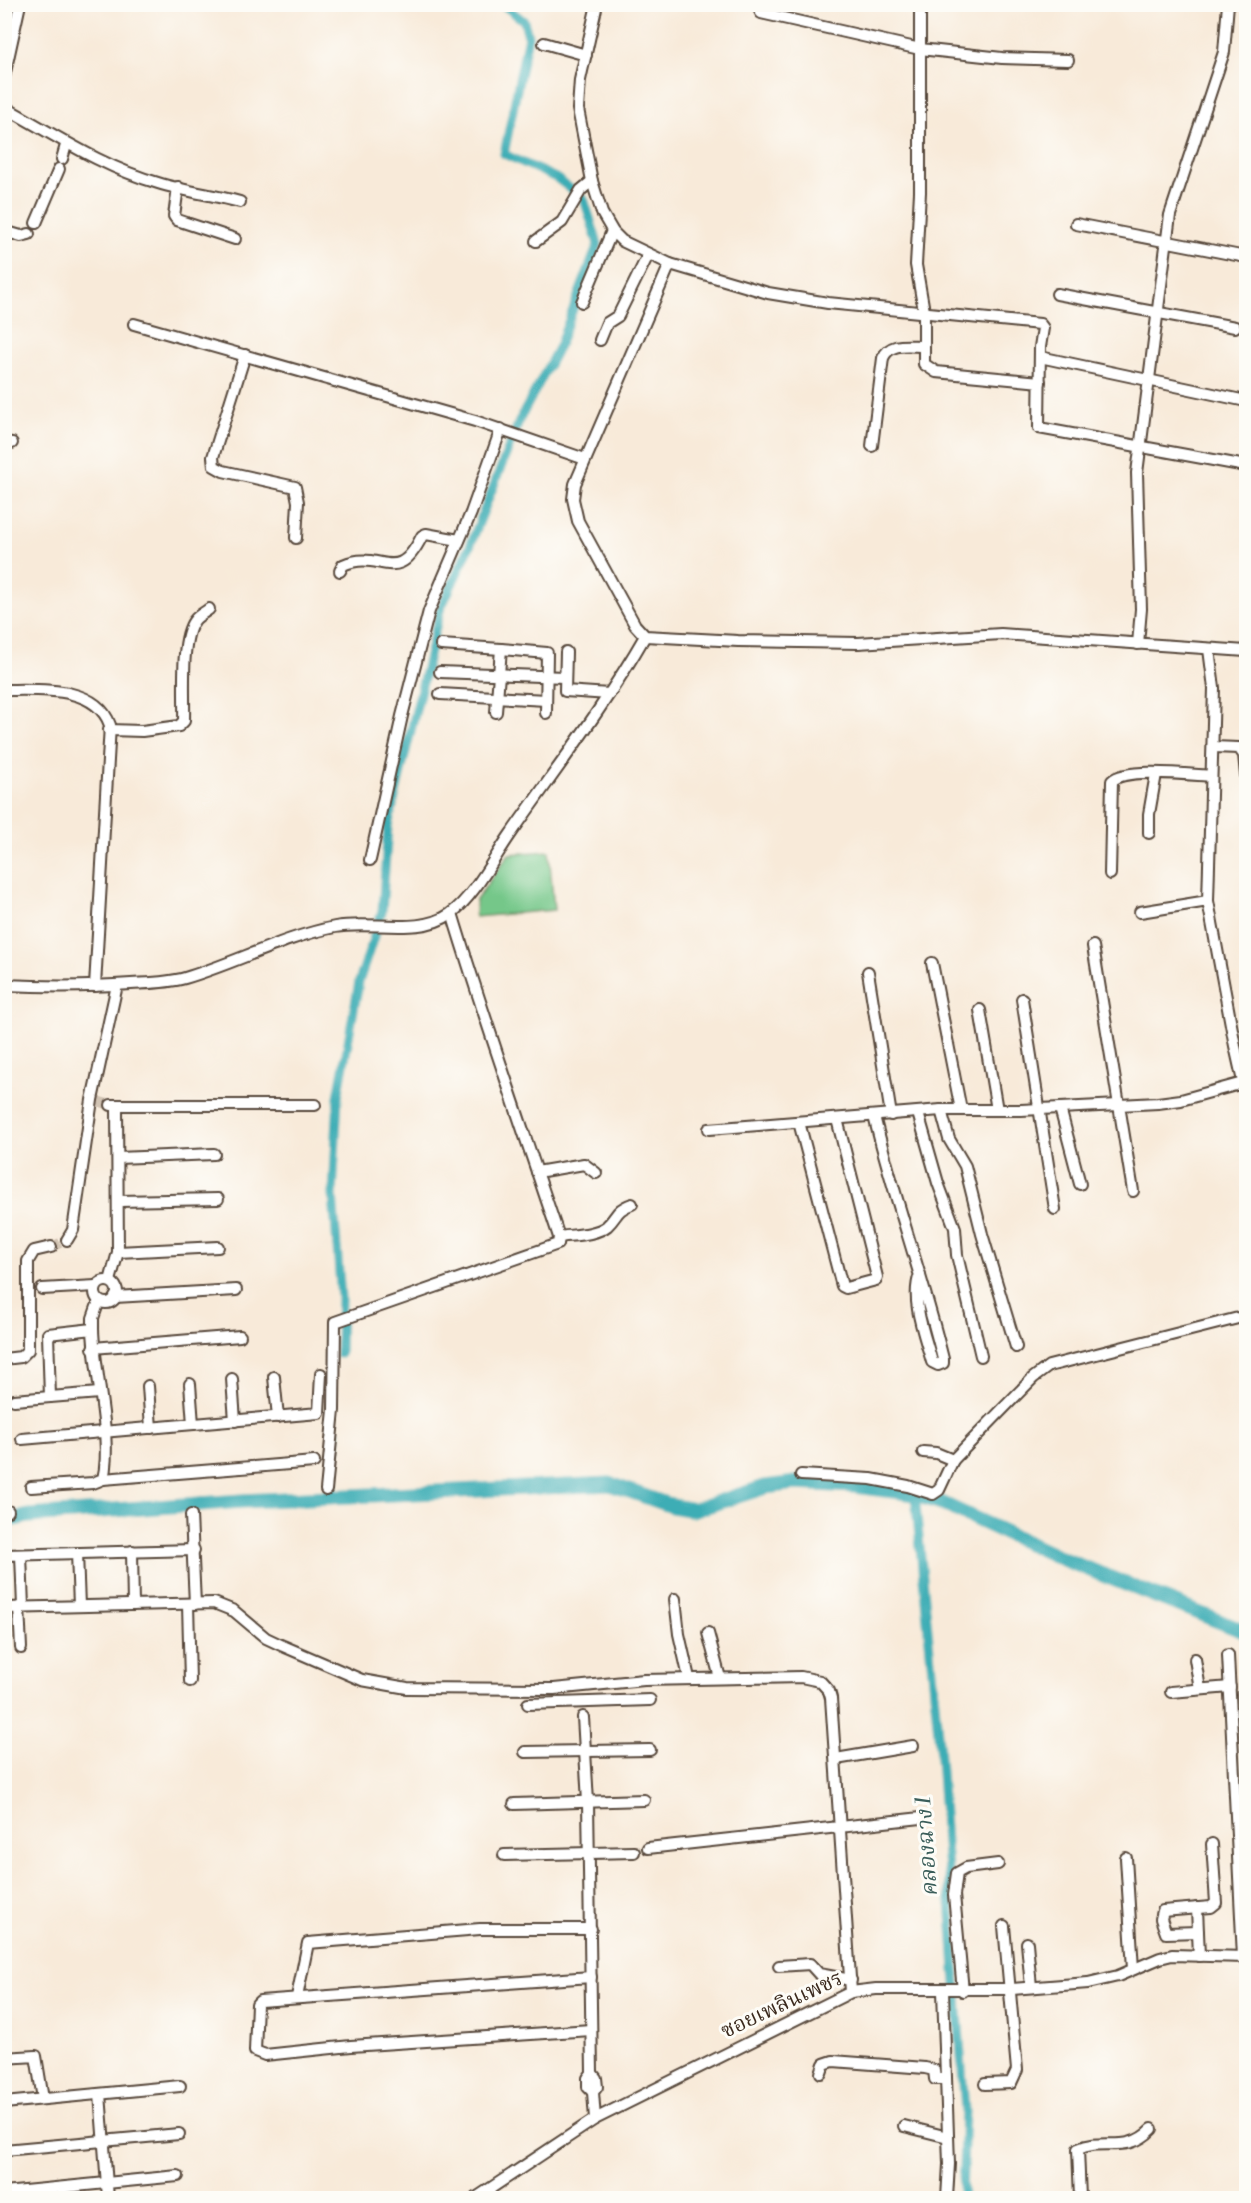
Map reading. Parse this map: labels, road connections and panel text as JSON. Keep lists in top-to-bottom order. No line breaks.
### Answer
{"streets":{"street":["ซอยเพลินเพชร"]},"water":["คลองฉาง 1"]}
